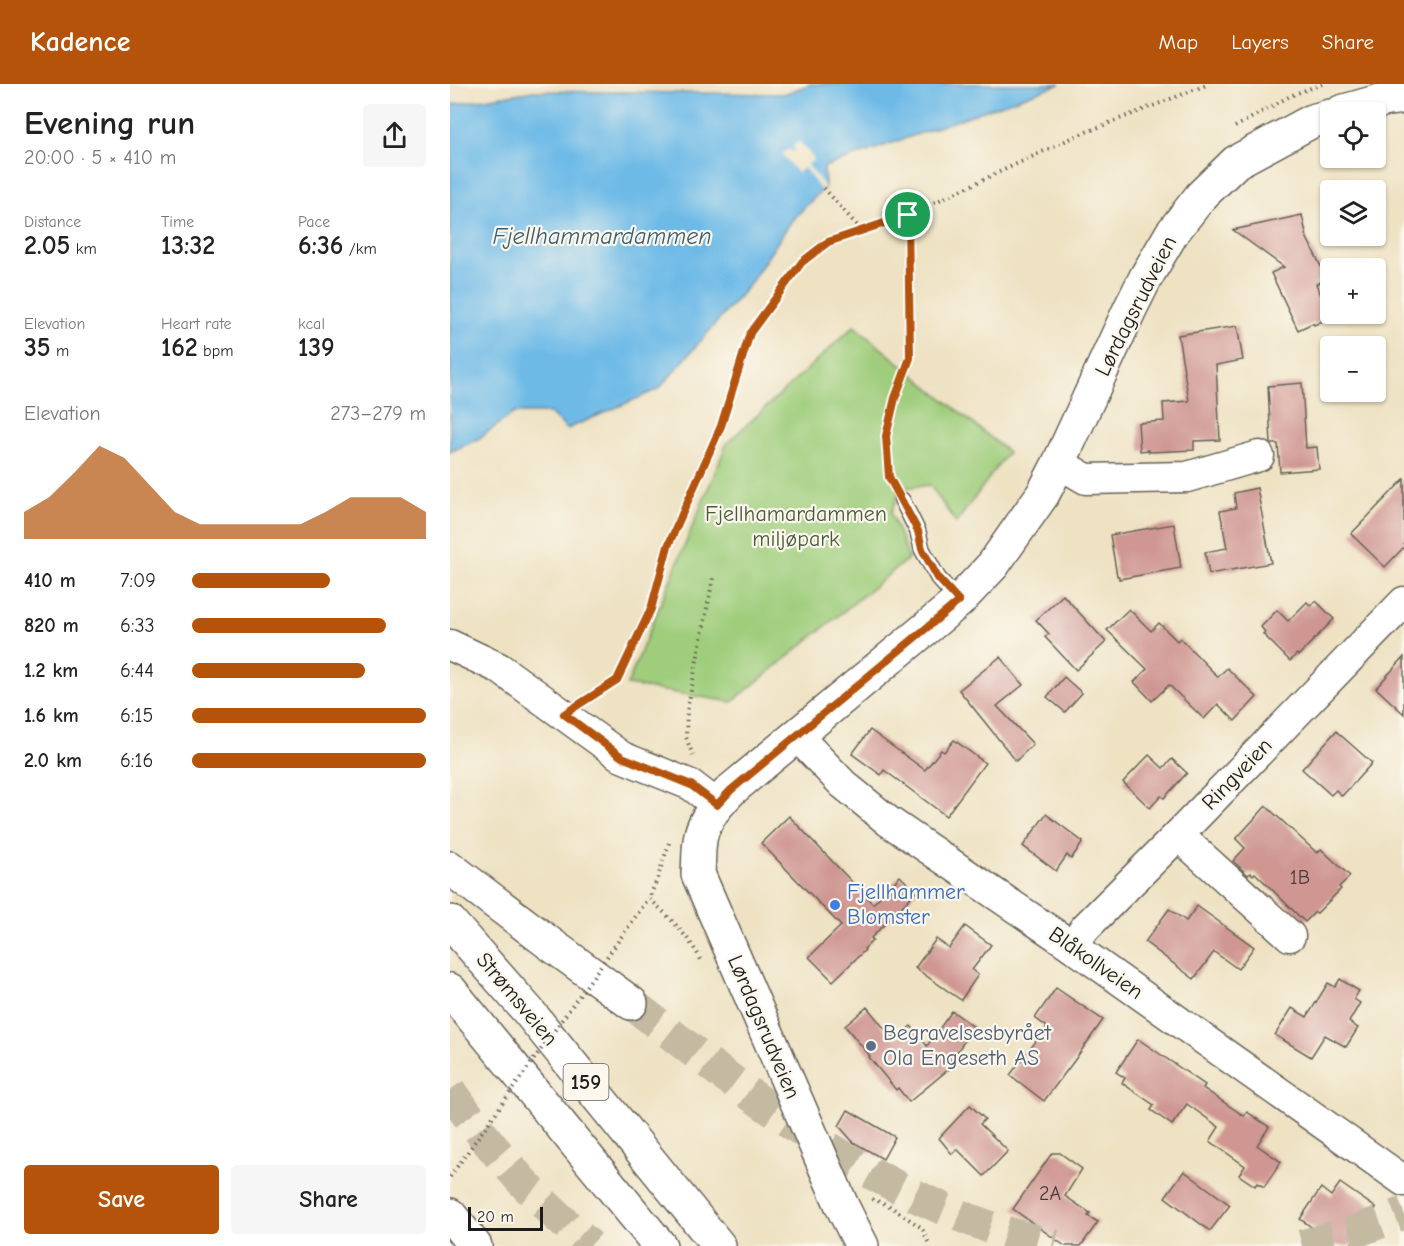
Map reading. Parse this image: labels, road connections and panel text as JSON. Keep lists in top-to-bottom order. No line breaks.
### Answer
{"streets":{"main road":["Lørdagsrudveien","Strømsveien","159"],"street":["Ringveien","Blåkollveien"]},"crossings":[["Lørdagsrudveien","Blåkollveien"],["Ringveien","Blåkollveien"]],"water":["Fjellhammardammen"],"parks":["Fjellhamardammen miljøpark"],"places":["Fjellhammer Blomster","Begravelsesbyrået Ola Engeseth AS"],"house_numbers":["1B","2A"],"scale_bar":"20 m","page":{"header":"Kadence","nav":["Map","Layers","Share"],"heading":["Evening run","20:00 · 5 × 410 m"],"map_buttons":["+","−"],"stats":[["Distance","2.05 km"],["Time","13:32"],["Pace","6:36 /km"],["Elevation","35 m"],["Heart rate","162 bpm"],["kcal","139"]],"chart":["Elevation","273–279 m"],"list":[{"name":"410 m","note":"7:09"},{"name":"820 m","note":"6:33"},{"name":"1.2 km","note":"6:44"},{"name":"1.6 km","note":"6:15"},{"name":"2.0 km","note":"6:16"}],"buttons":["Save","Share"],"scale":"20 m"}}
